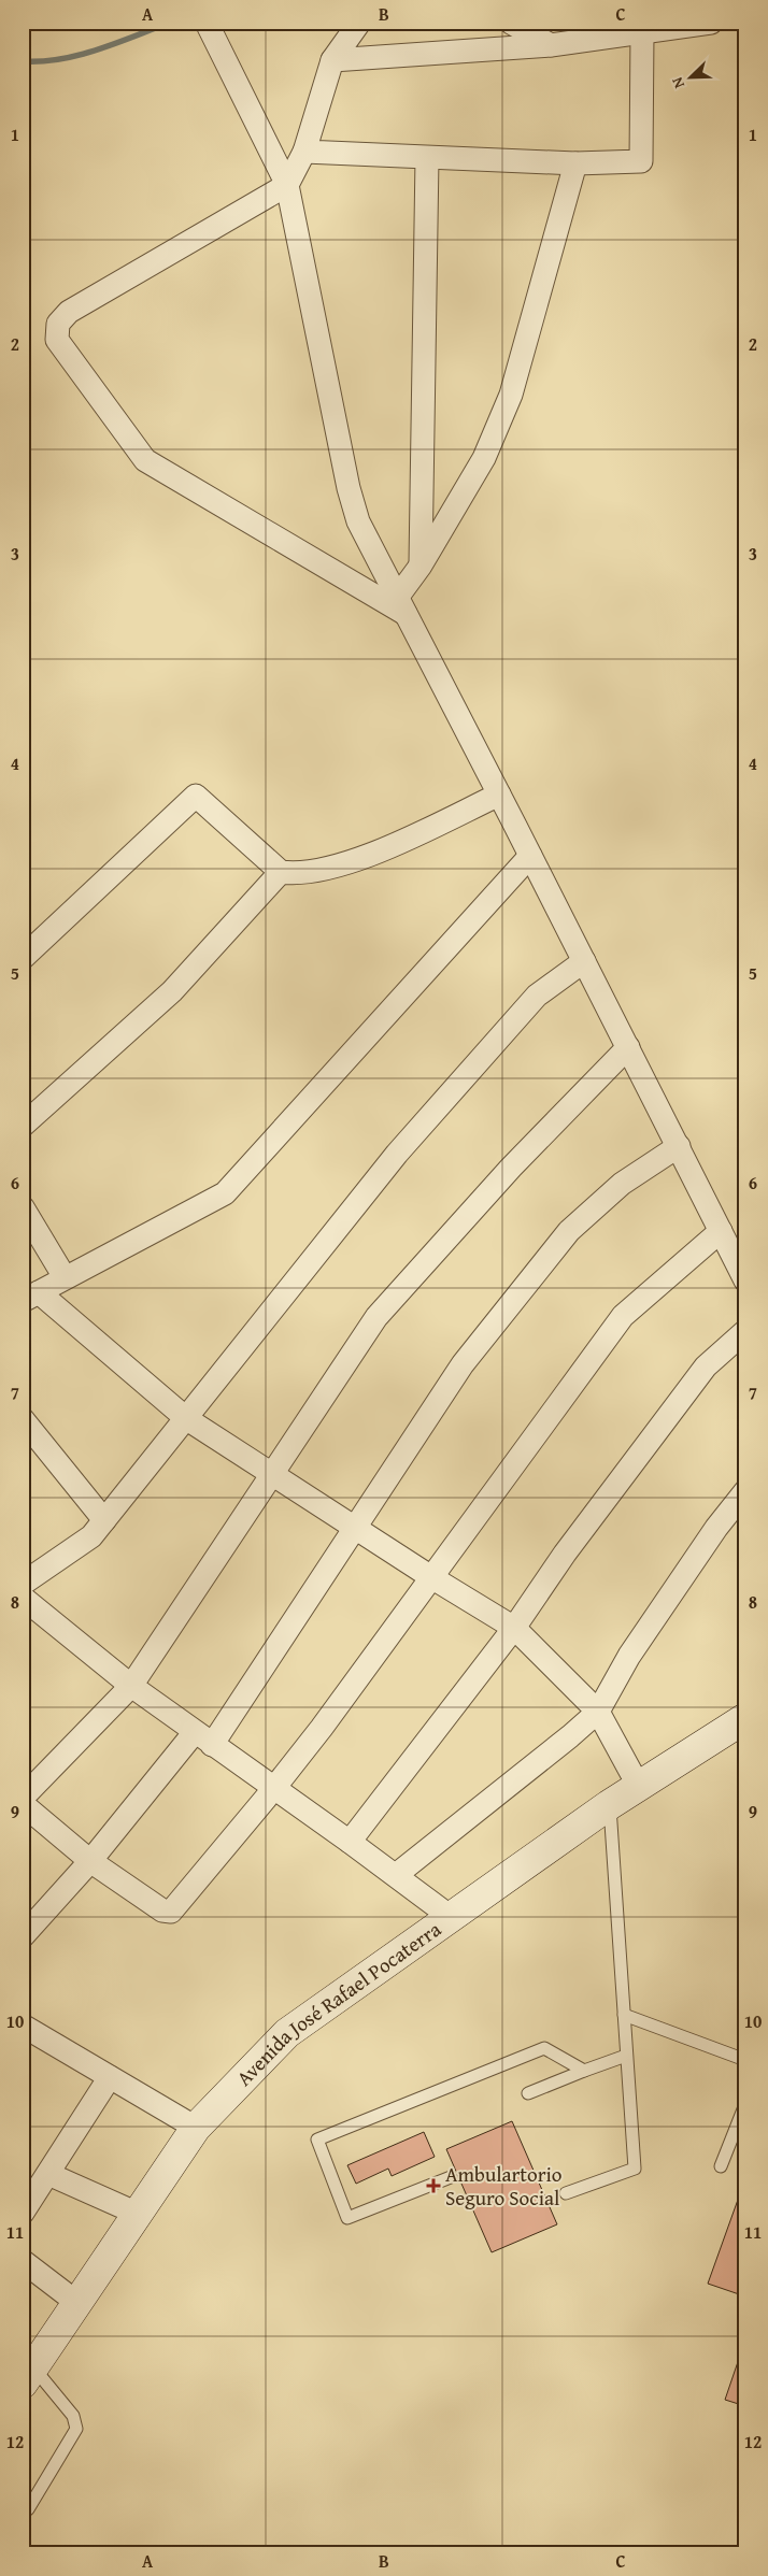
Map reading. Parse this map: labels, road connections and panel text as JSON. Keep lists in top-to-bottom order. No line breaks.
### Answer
{"streets":{"street":["Avenida José Rafael Pocaterra"]},"places":{"health":["Ambulartorio Seguro Social"]},"north":"bottom left","grid":{"columns":["A","B","C"],"rows":["1","2","3","4","5","6","7","8","9","10","11","12"]}}
